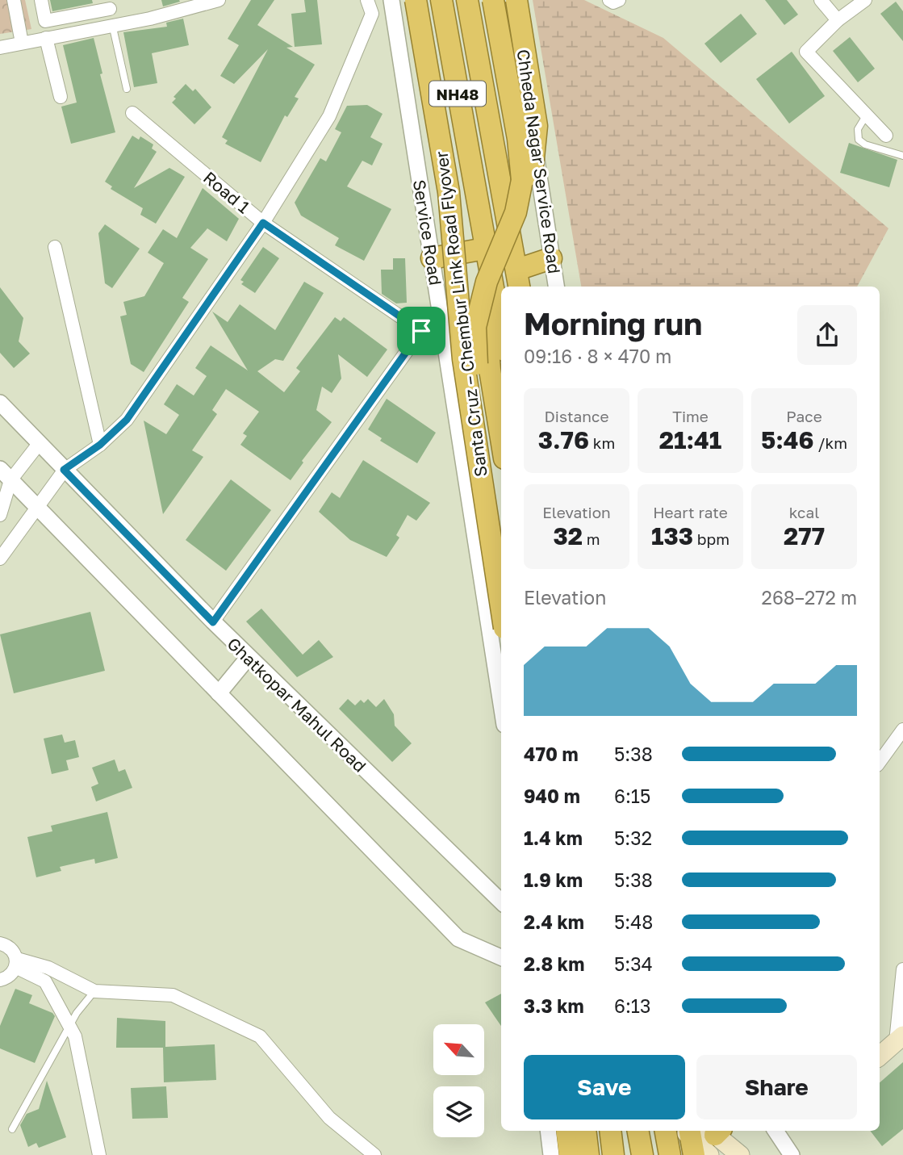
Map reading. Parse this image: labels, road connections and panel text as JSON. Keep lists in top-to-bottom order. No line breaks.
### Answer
{"streets":{"highway":["NH48","Santa Cruz – Chembur Link Road Flyover"],"street":["Chheda Nagar Service Road","Road 1","Service Road","Ghatkopar Mahul Road"]},"crossings":[["Road 1","Ghatkopar Mahul Road"]],"north":"top left","page":{"heading":["Morning run","09:16 · 8 × 470 m"],"stats":[["Distance","3.76 km"],["Time","21:41"],["Pace","5:46 /km"],["Elevation","32 m"],["Heart rate","133 bpm"],["kcal","277"]],"chart":["Elevation","268–272 m"],"list":[{"name":"470 m","note":"5:38"},{"name":"940 m","note":"6:15"},{"name":"1.4 km","note":"5:32"},{"name":"1.9 km","note":"5:38"},{"name":"2.4 km","note":"5:48"},{"name":"2.8 km","note":"5:34"},{"name":"3.3 km","note":"6:13"}],"buttons":["Save","Share"]}}
